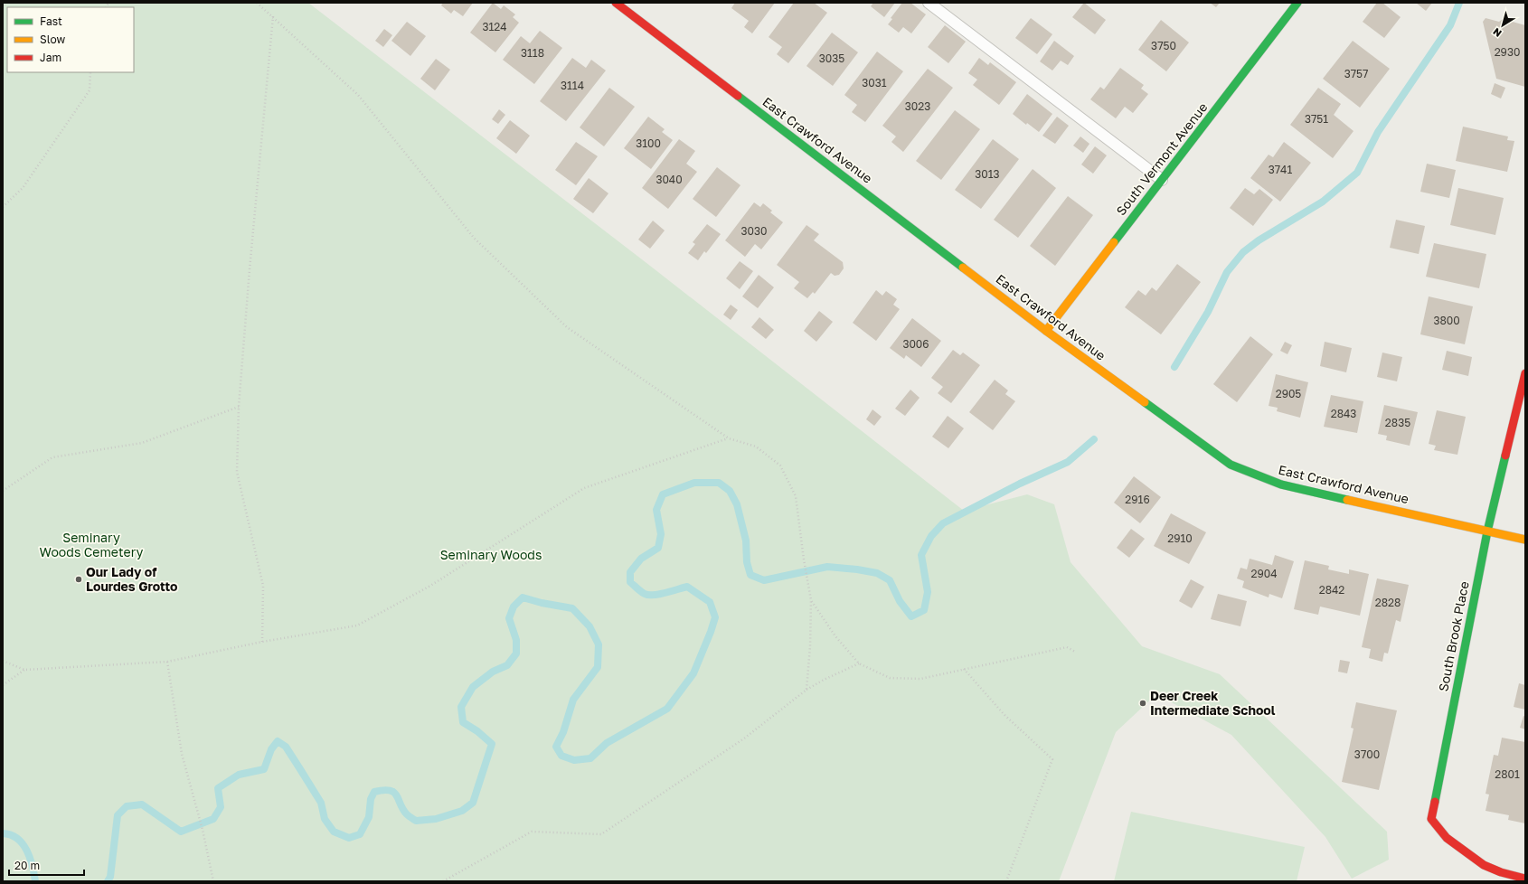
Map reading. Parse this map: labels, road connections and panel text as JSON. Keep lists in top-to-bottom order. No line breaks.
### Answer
{"streets":{"street":["East Crawford Avenue","South Vermont Avenue","South Brook Place"]},"crossings":[["East Crawford Avenue","South Vermont Avenue"],["East Crawford Avenue","South Brook Place"]],"parks":["Seminary Woods Cemetery","Seminary Woods"],"places":["Our Lady of Lourdes Grotto","Deer Creek Intermediate School"],"house_numbers":["3124","3750","2930","3118","3035","3757","3031","3114","3023","3751","3100","3741","3013","3040","3030","3800","3006","2905","2843","2835","2916","2910","2904","2842","2828","3700","2801"],"legend":["Fast","Slow","Jam"],"scale_bar":"20 m","north":"bottom left"}
